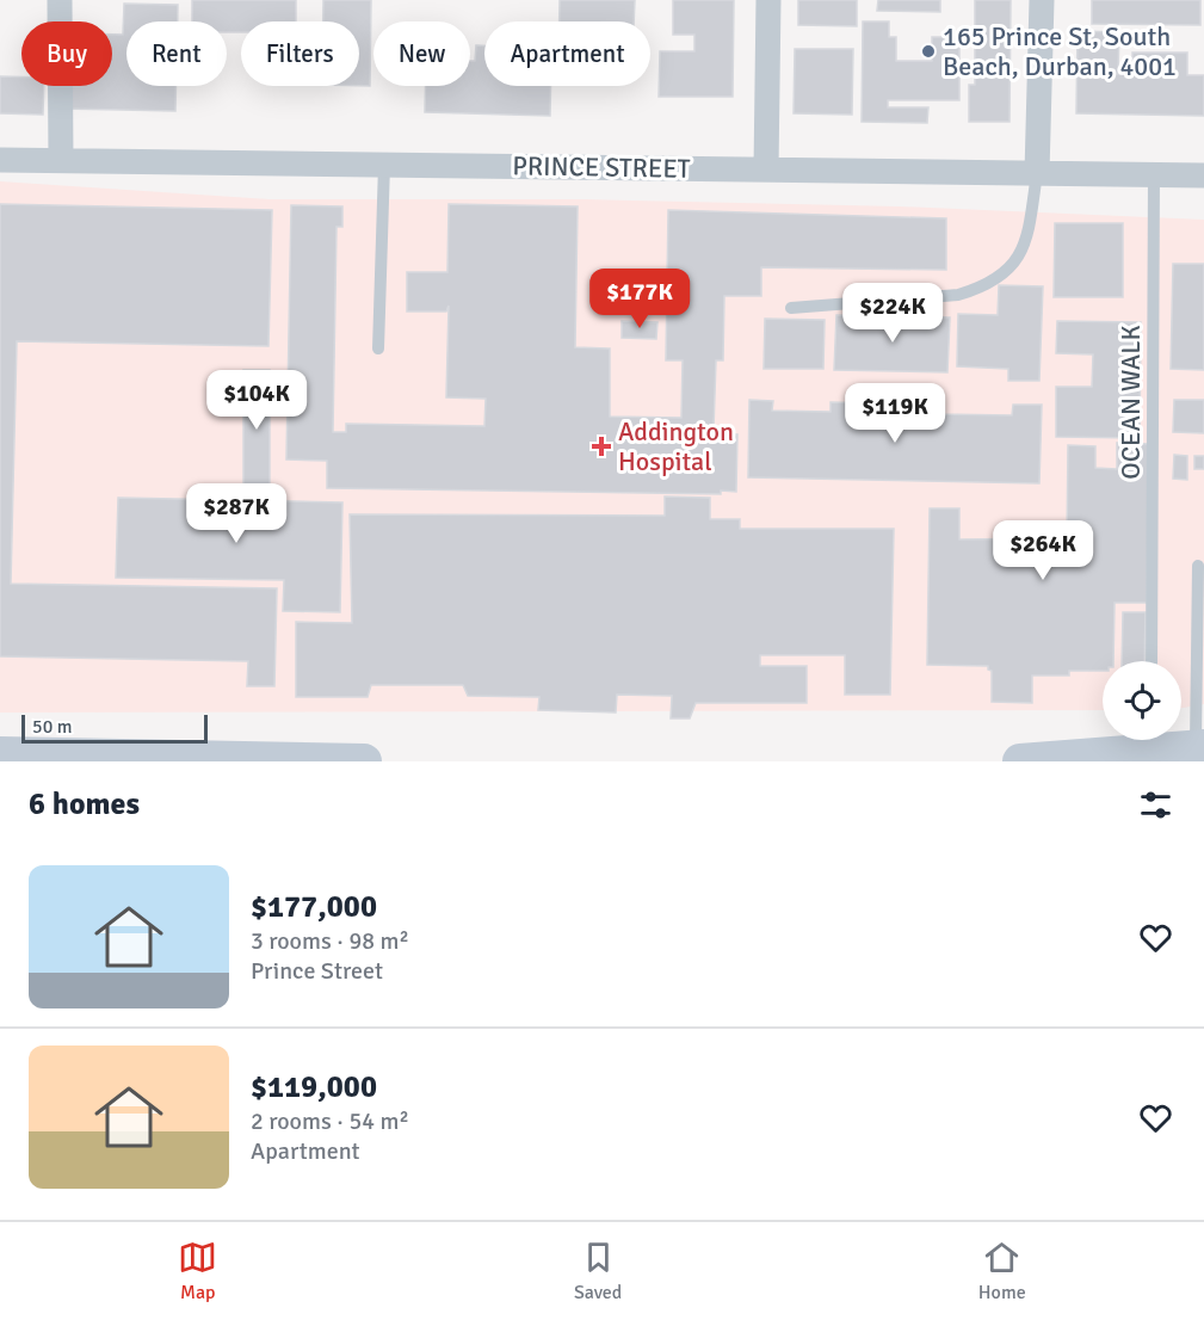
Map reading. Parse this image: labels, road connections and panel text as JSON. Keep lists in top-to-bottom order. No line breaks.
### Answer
{"streets":{"street":["PRINCE STREET"],"lane":["OCEAN WALK"]},"crossings":[["PRINCE STREET","OCEAN WALK"]],"places":{"other":["165 Prince St, South Beach, Durban, 4001"],"health":["Addington Hospital"]},"scale_bar":"50 m","page":{"chip":["Buy","Rent","Filters","New","Apartment"],"price":["$177K","$224K","$104K","$119K","$287K","$264K"],"scale":"50 m","heading":"6 homes","list":[{"name":"$177,000","note":"3 rooms · 98 m² · Prince Street"},{"name":"$119,000","note":"2 rooms · 54 m² · Apartment"}],"tabs":["Map","Saved","Home"]}}
